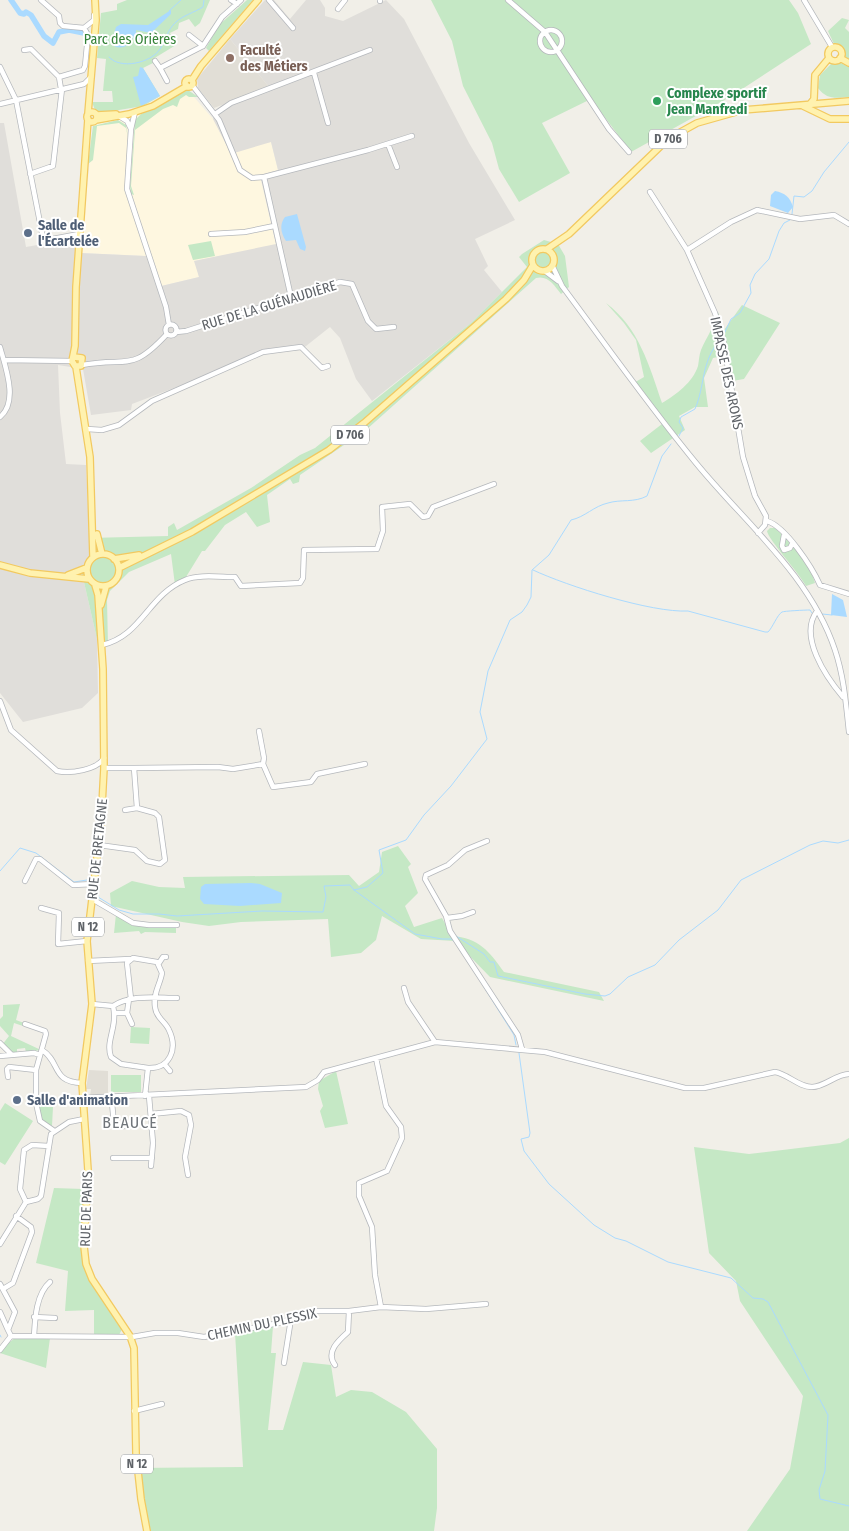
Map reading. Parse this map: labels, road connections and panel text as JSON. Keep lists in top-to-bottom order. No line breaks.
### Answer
{"streets":{"main road":["D 706","RUE DE BRETAGNE","N 12","RUE DE PARIS"],"street":["RUE DE LA GUÉNAUDIÈRE","IMPASSE DES ARONS","CHEMIN DU PLESSIX"]},"crossings":[["D 706","RUE DE BRETAGNE"],["RUE DE BRETAGNE","RUE DE PARIS"],["N 12","RUE DE PARIS"],["RUE DE PARIS","CHEMIN DU PLESSIX"]],"districts":["BEAUCÉ"],"parks":["Parc des Orières"],"places":["Faculté des Métiers","Complexe sportif Jean Manfredi","Salle de l'Écartelée","Salle d'animation"]}
